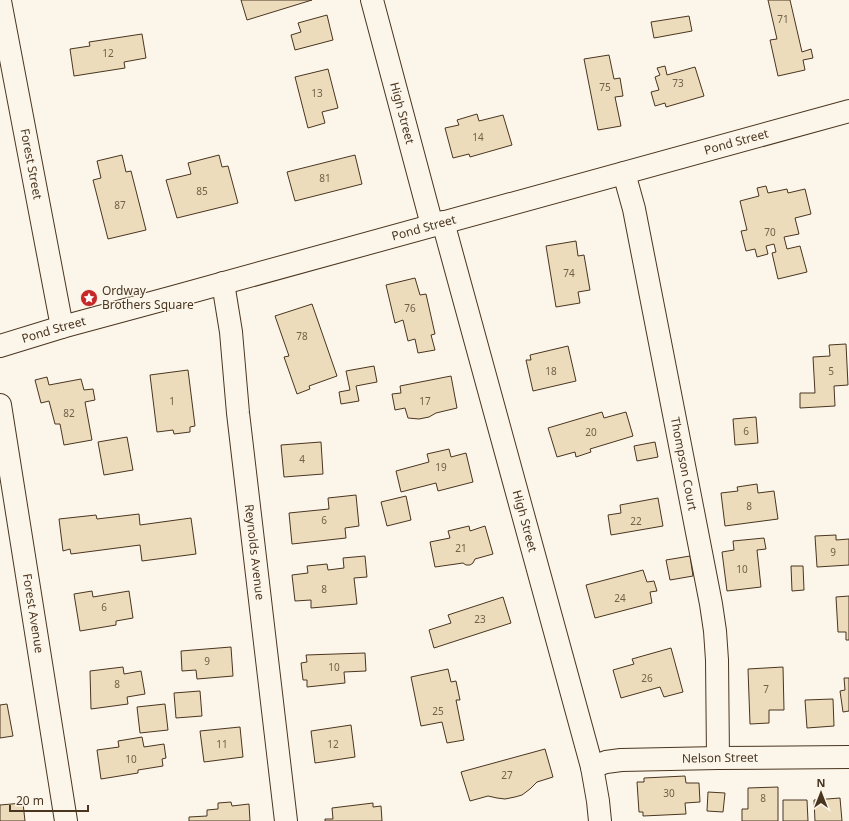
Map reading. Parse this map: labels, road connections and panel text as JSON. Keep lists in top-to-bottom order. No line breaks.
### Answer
{"streets":{"street":["High Street","Pond Street","Forest Street","Thompson Court","Reynolds Avenue","Forest Avenue","Nelson Street"]},"crossings":[["High Street","Pond Street"],["High Street","Nelson Street"],["Pond Street","Forest Street"],["Pond Street","Thompson Court"],["Pond Street","Reynolds Avenue"],["Thompson Court","Nelson Street"]],"places":{"place":["Ordway Brothers Square"]},"house_numbers":["71","12","73","75","13","14","81","85","87","70","74","76","78","18","5","1","17","82","6","20","4","19","8","6","22","21","9","10","8","24","6","23","9","10","26","8","7","25","11","12","10","27","30","8"],"scale_bar":"20 m","north":"top"}
